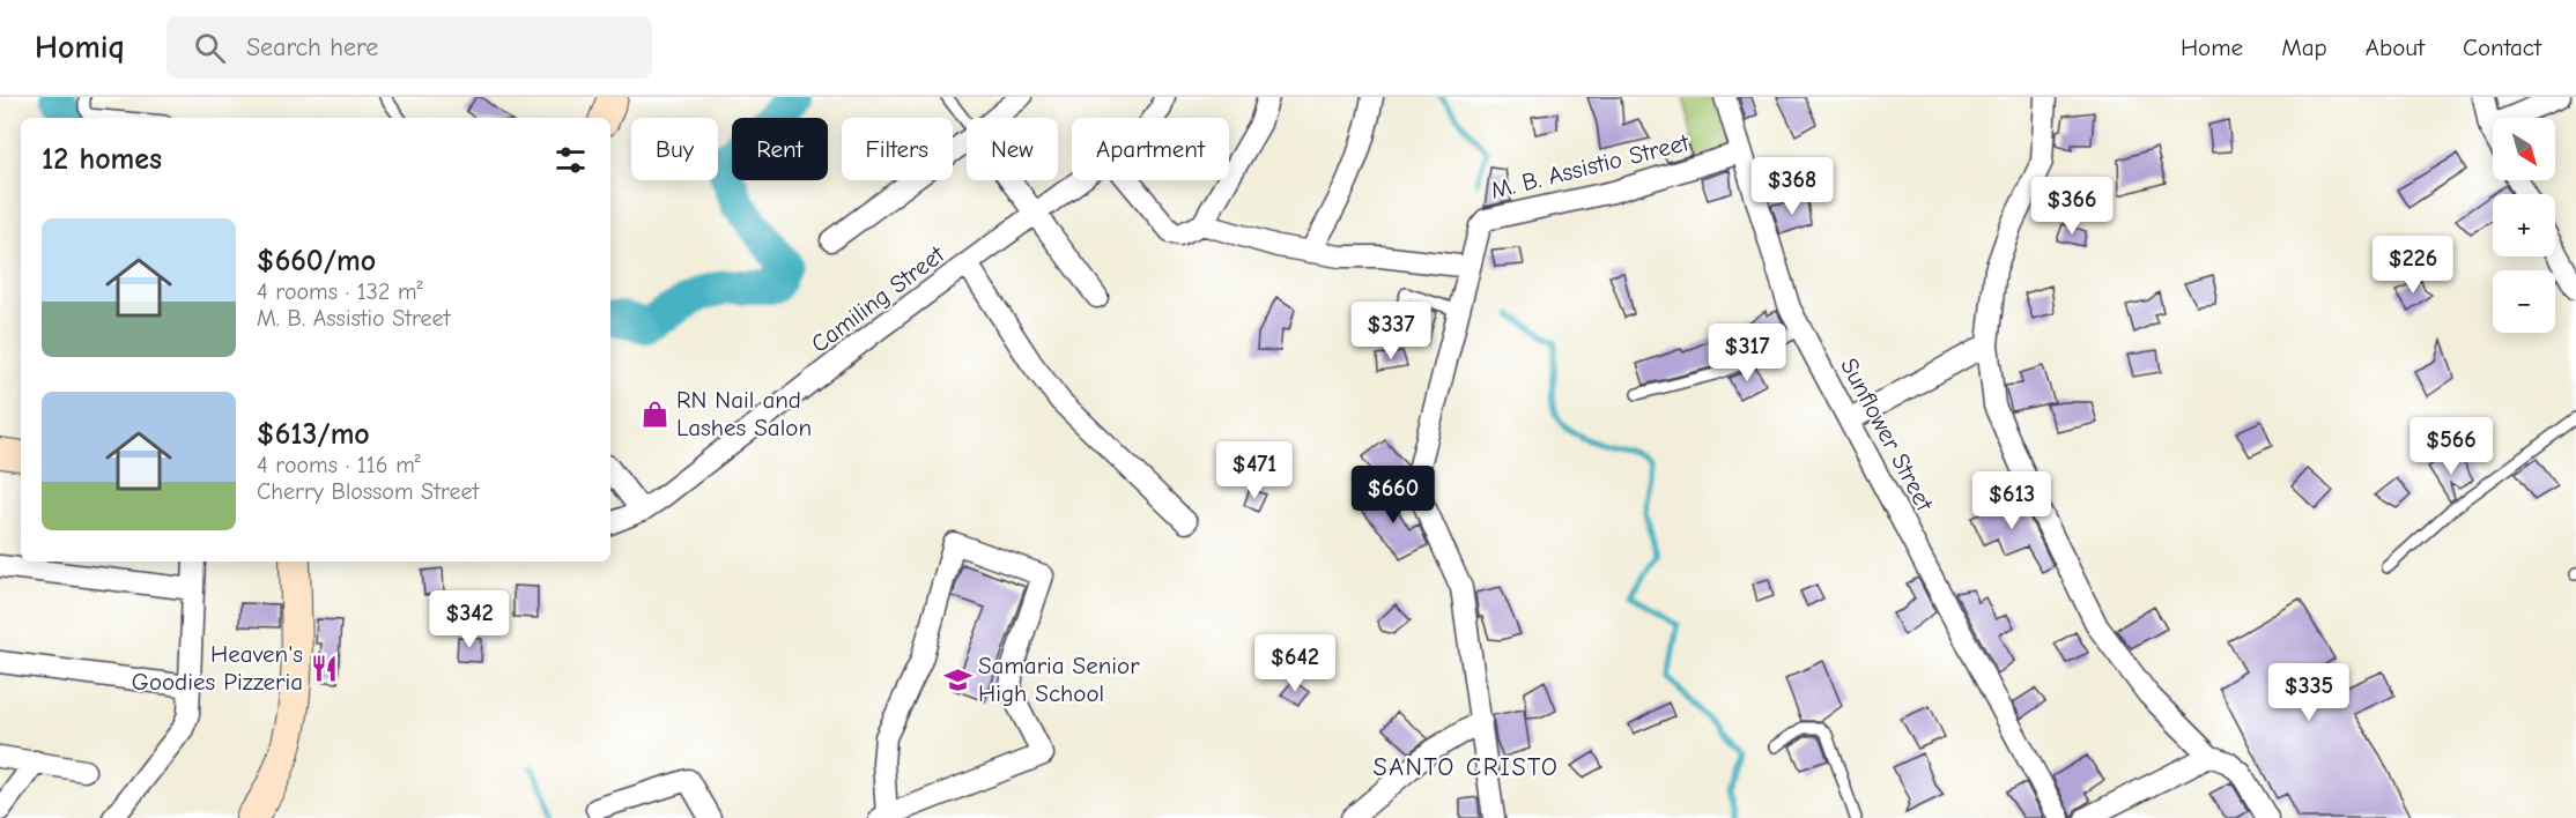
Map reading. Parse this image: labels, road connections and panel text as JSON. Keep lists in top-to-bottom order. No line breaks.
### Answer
{"streets":{"street":["M. B. Assistio Street","Camiling Street","Sunflower Street"]},"crossings":[["M. B. Assistio Street","Sunflower Street"]],"districts":["SANTO CRISTO"],"places":{"shop":["RN Nail and Lashes Salon"],"restaurant":["Heaven's Goodies Pizzeria"],"school or university":["Samaria Senior High School"]},"north":"bottom right","page":{"header":"Homiq","search":"Search here","nav":["Home","Map","About","Contact"],"map_buttons":["+","−"],"chip":["Buy","Rent","Filters","New","Apartment"],"heading":"12 homes","price":["$368","$366","$226","$337","$317","$566","$471","$660","$613","$342","$642","$335"],"list":[{"name":"$660/mo","note":"4 rooms · 132 m² · M. B. Assistio Street"},{"name":"$613/mo","note":"4 rooms · 116 m² · Cherry Blossom Street"}]}}
